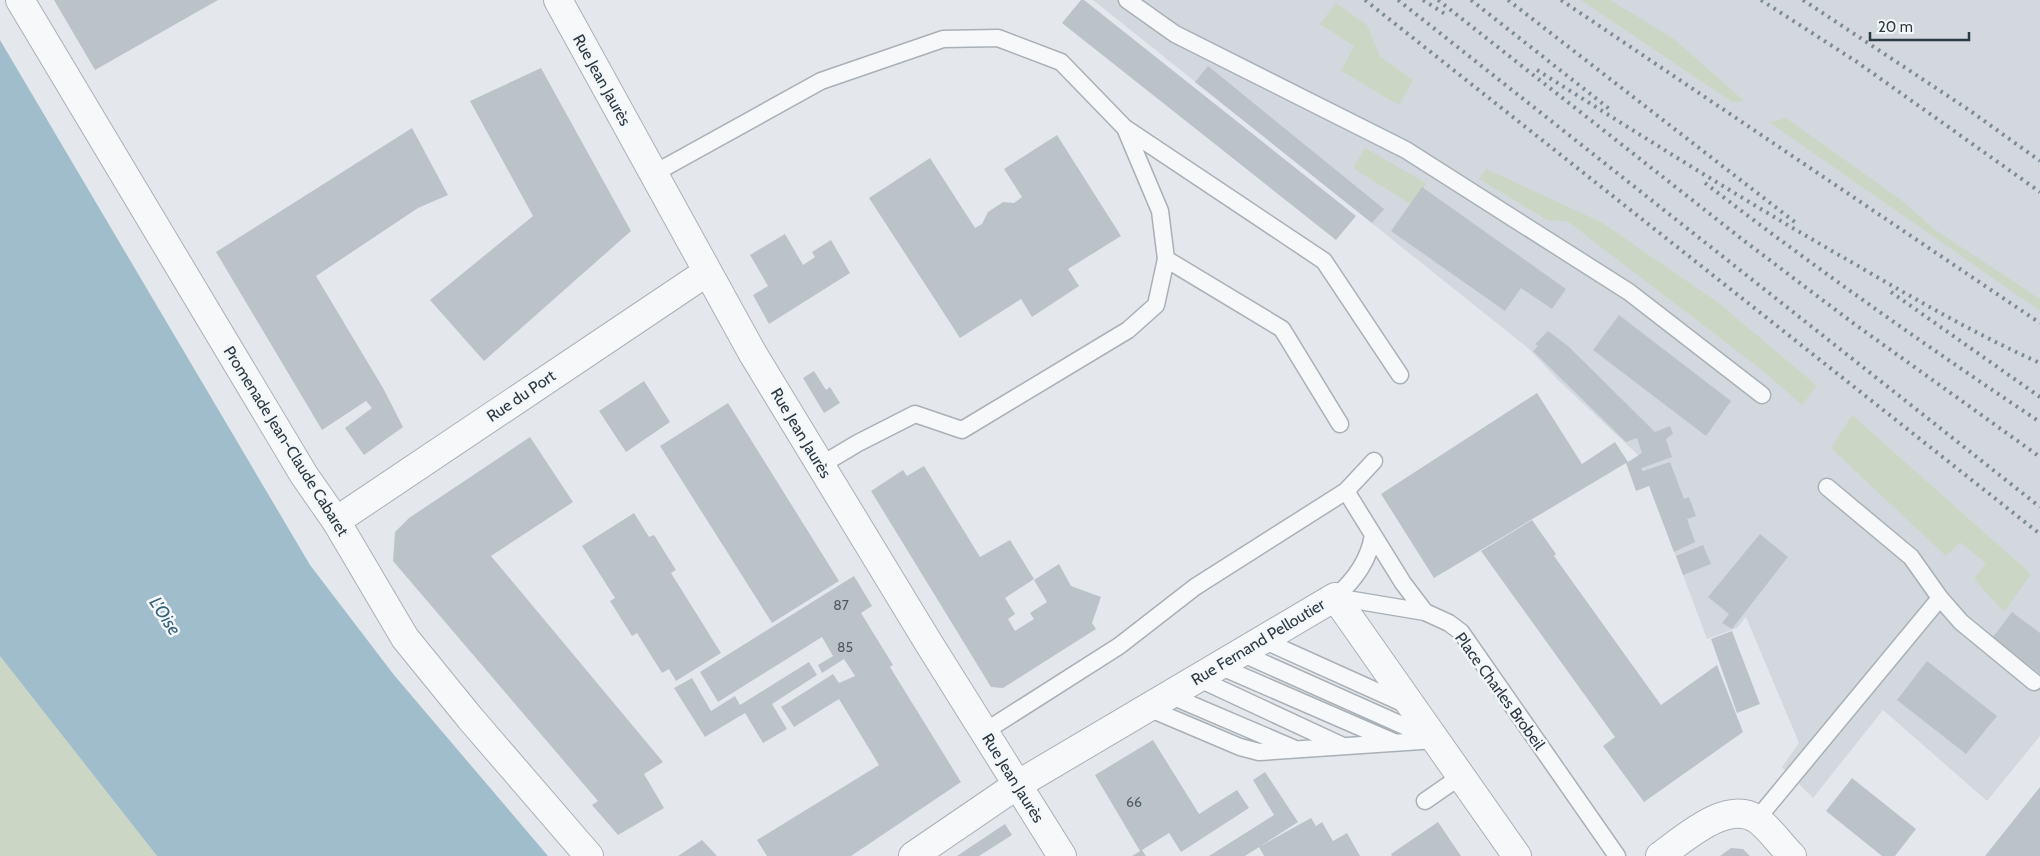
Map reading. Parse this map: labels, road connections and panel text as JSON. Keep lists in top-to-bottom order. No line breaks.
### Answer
{"streets":{"street":["Rue Jean Jaurès","Rue du Port","Promenade Jean-Claude Cabaret","Rue Fernand Pelloutier"],"lane":["Place Charles Brobeil"]},"crossings":[["Rue Jean Jaurès","Rue du Port"],["Rue Jean Jaurès","Rue Fernand Pelloutier"],["Rue du Port","Promenade Jean-Claude Cabaret"],["Rue Fernand Pelloutier","Place Charles Brobeil"]],"water":["L'Oise"],"house_numbers":["87","85","66"],"scale_bar":"20 m"}
